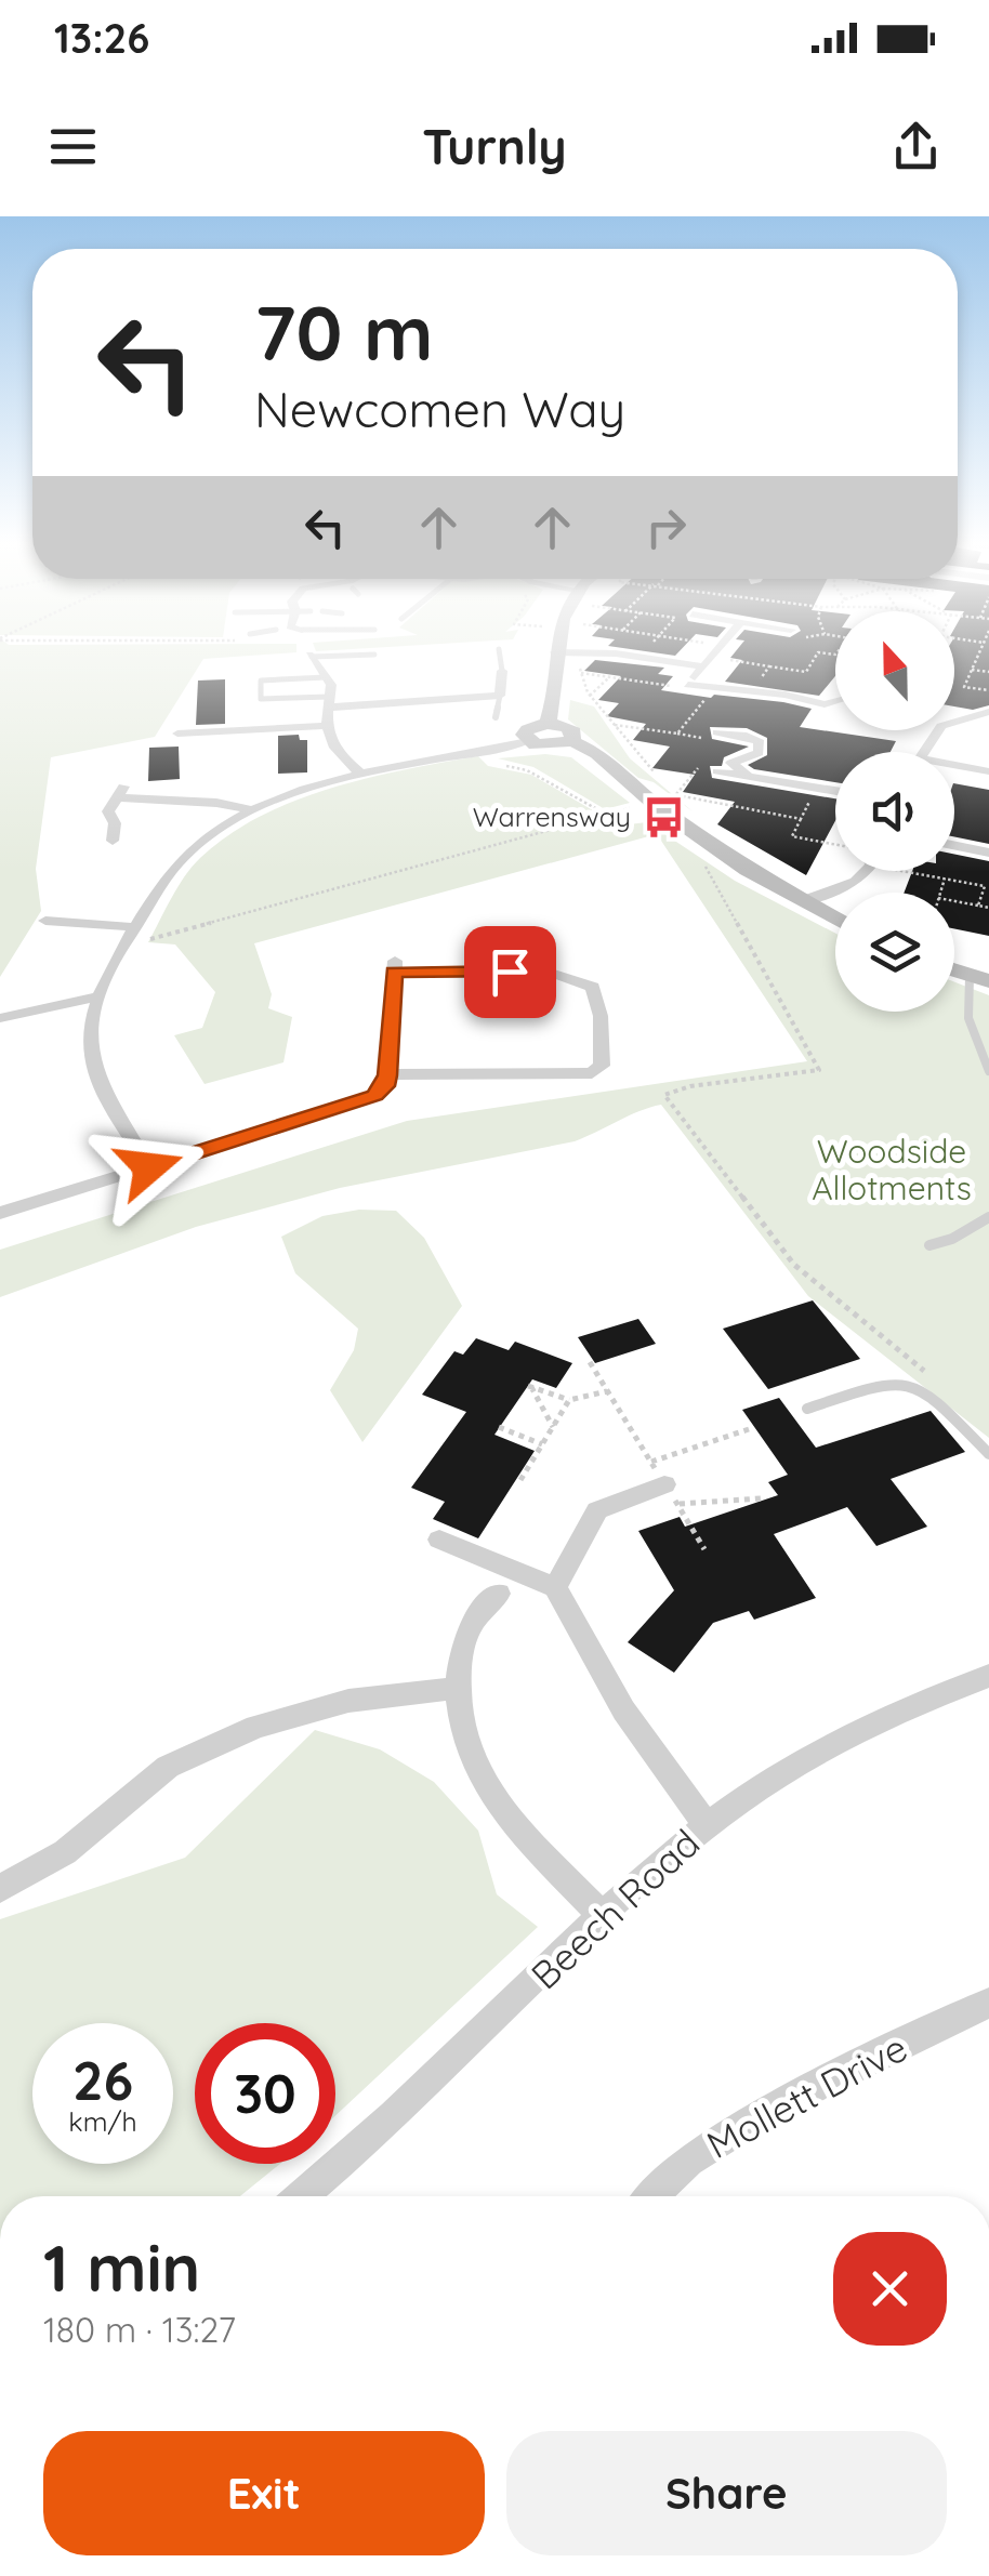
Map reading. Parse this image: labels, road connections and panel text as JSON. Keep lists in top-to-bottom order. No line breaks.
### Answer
{"streets":{"street":["Beech Road","Mollett Drive"]},"parks":["Woodside Allotments"],"places":{"bus stop":["Warrensway"]},"north":"top","page":{"status":"13:26","header":"Turnly","turn":["70 m","Newcomen Way"],"speed":"26 km/h","limit":"30","heading":["1 min","180 m · 13:27"],"buttons":["Exit","Share"]}}
